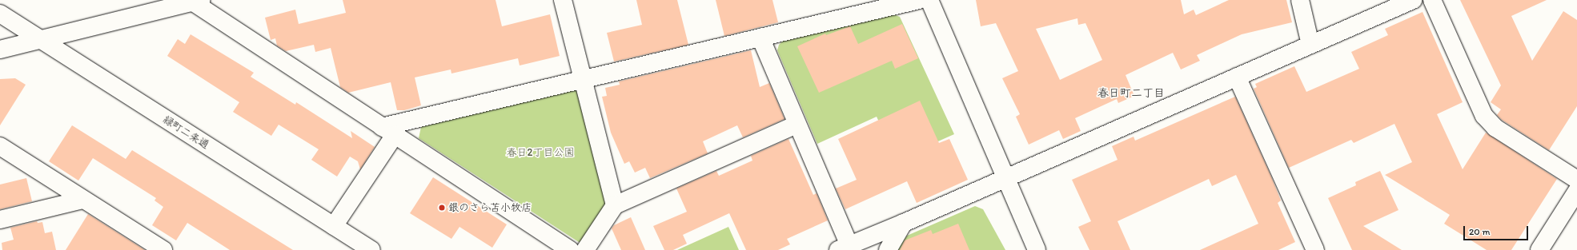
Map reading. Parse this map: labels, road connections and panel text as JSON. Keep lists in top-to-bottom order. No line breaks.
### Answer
{"streets":{"street":["緑町二条通"]},"districts":["春日町二丁目"],"parks":["春日2丁目公園"],"places":["銀のさら苫小牧店"],"scale_bar":"20 m"}
